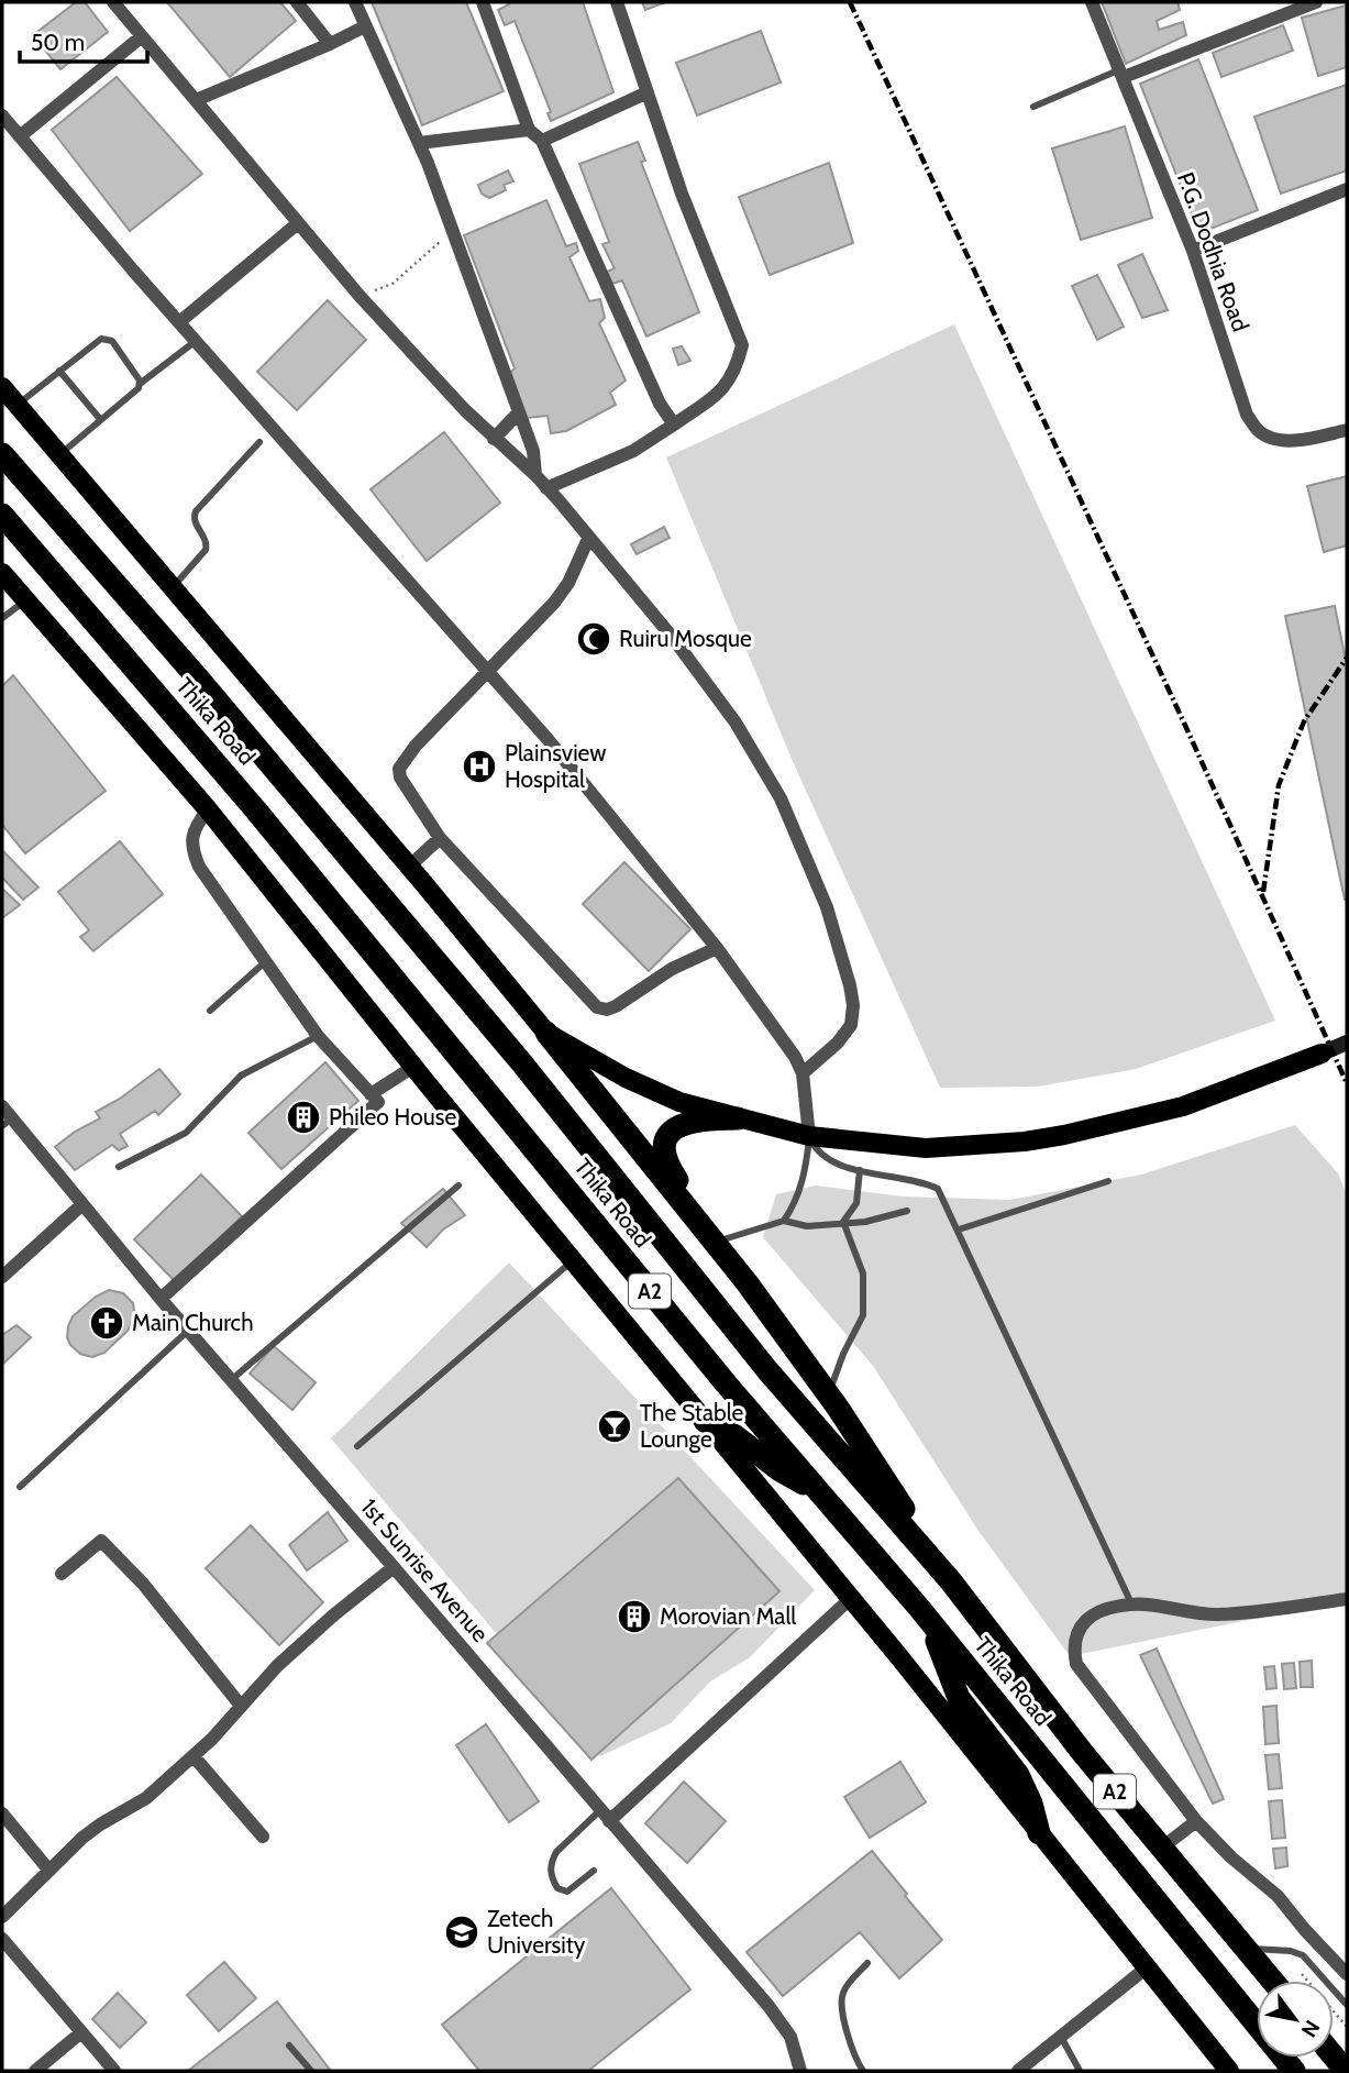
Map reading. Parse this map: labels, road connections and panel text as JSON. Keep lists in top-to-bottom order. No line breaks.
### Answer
{"streets":{"highway":["Thika Road","A2"],"street":["P.G. Dodhia Road","1st Sunrise Avenue"]},"places":{"mosque":["Ruiru Mosque"],"hospital":["Plainsview Hospital"],"building":["Phileo House","Morovian Mall"],"church":["Main Church"],"bar":["The Stable Lounge"],"school or university":["Zetech University"]},"scale_bar":"50 m","north":"bottom right"}
